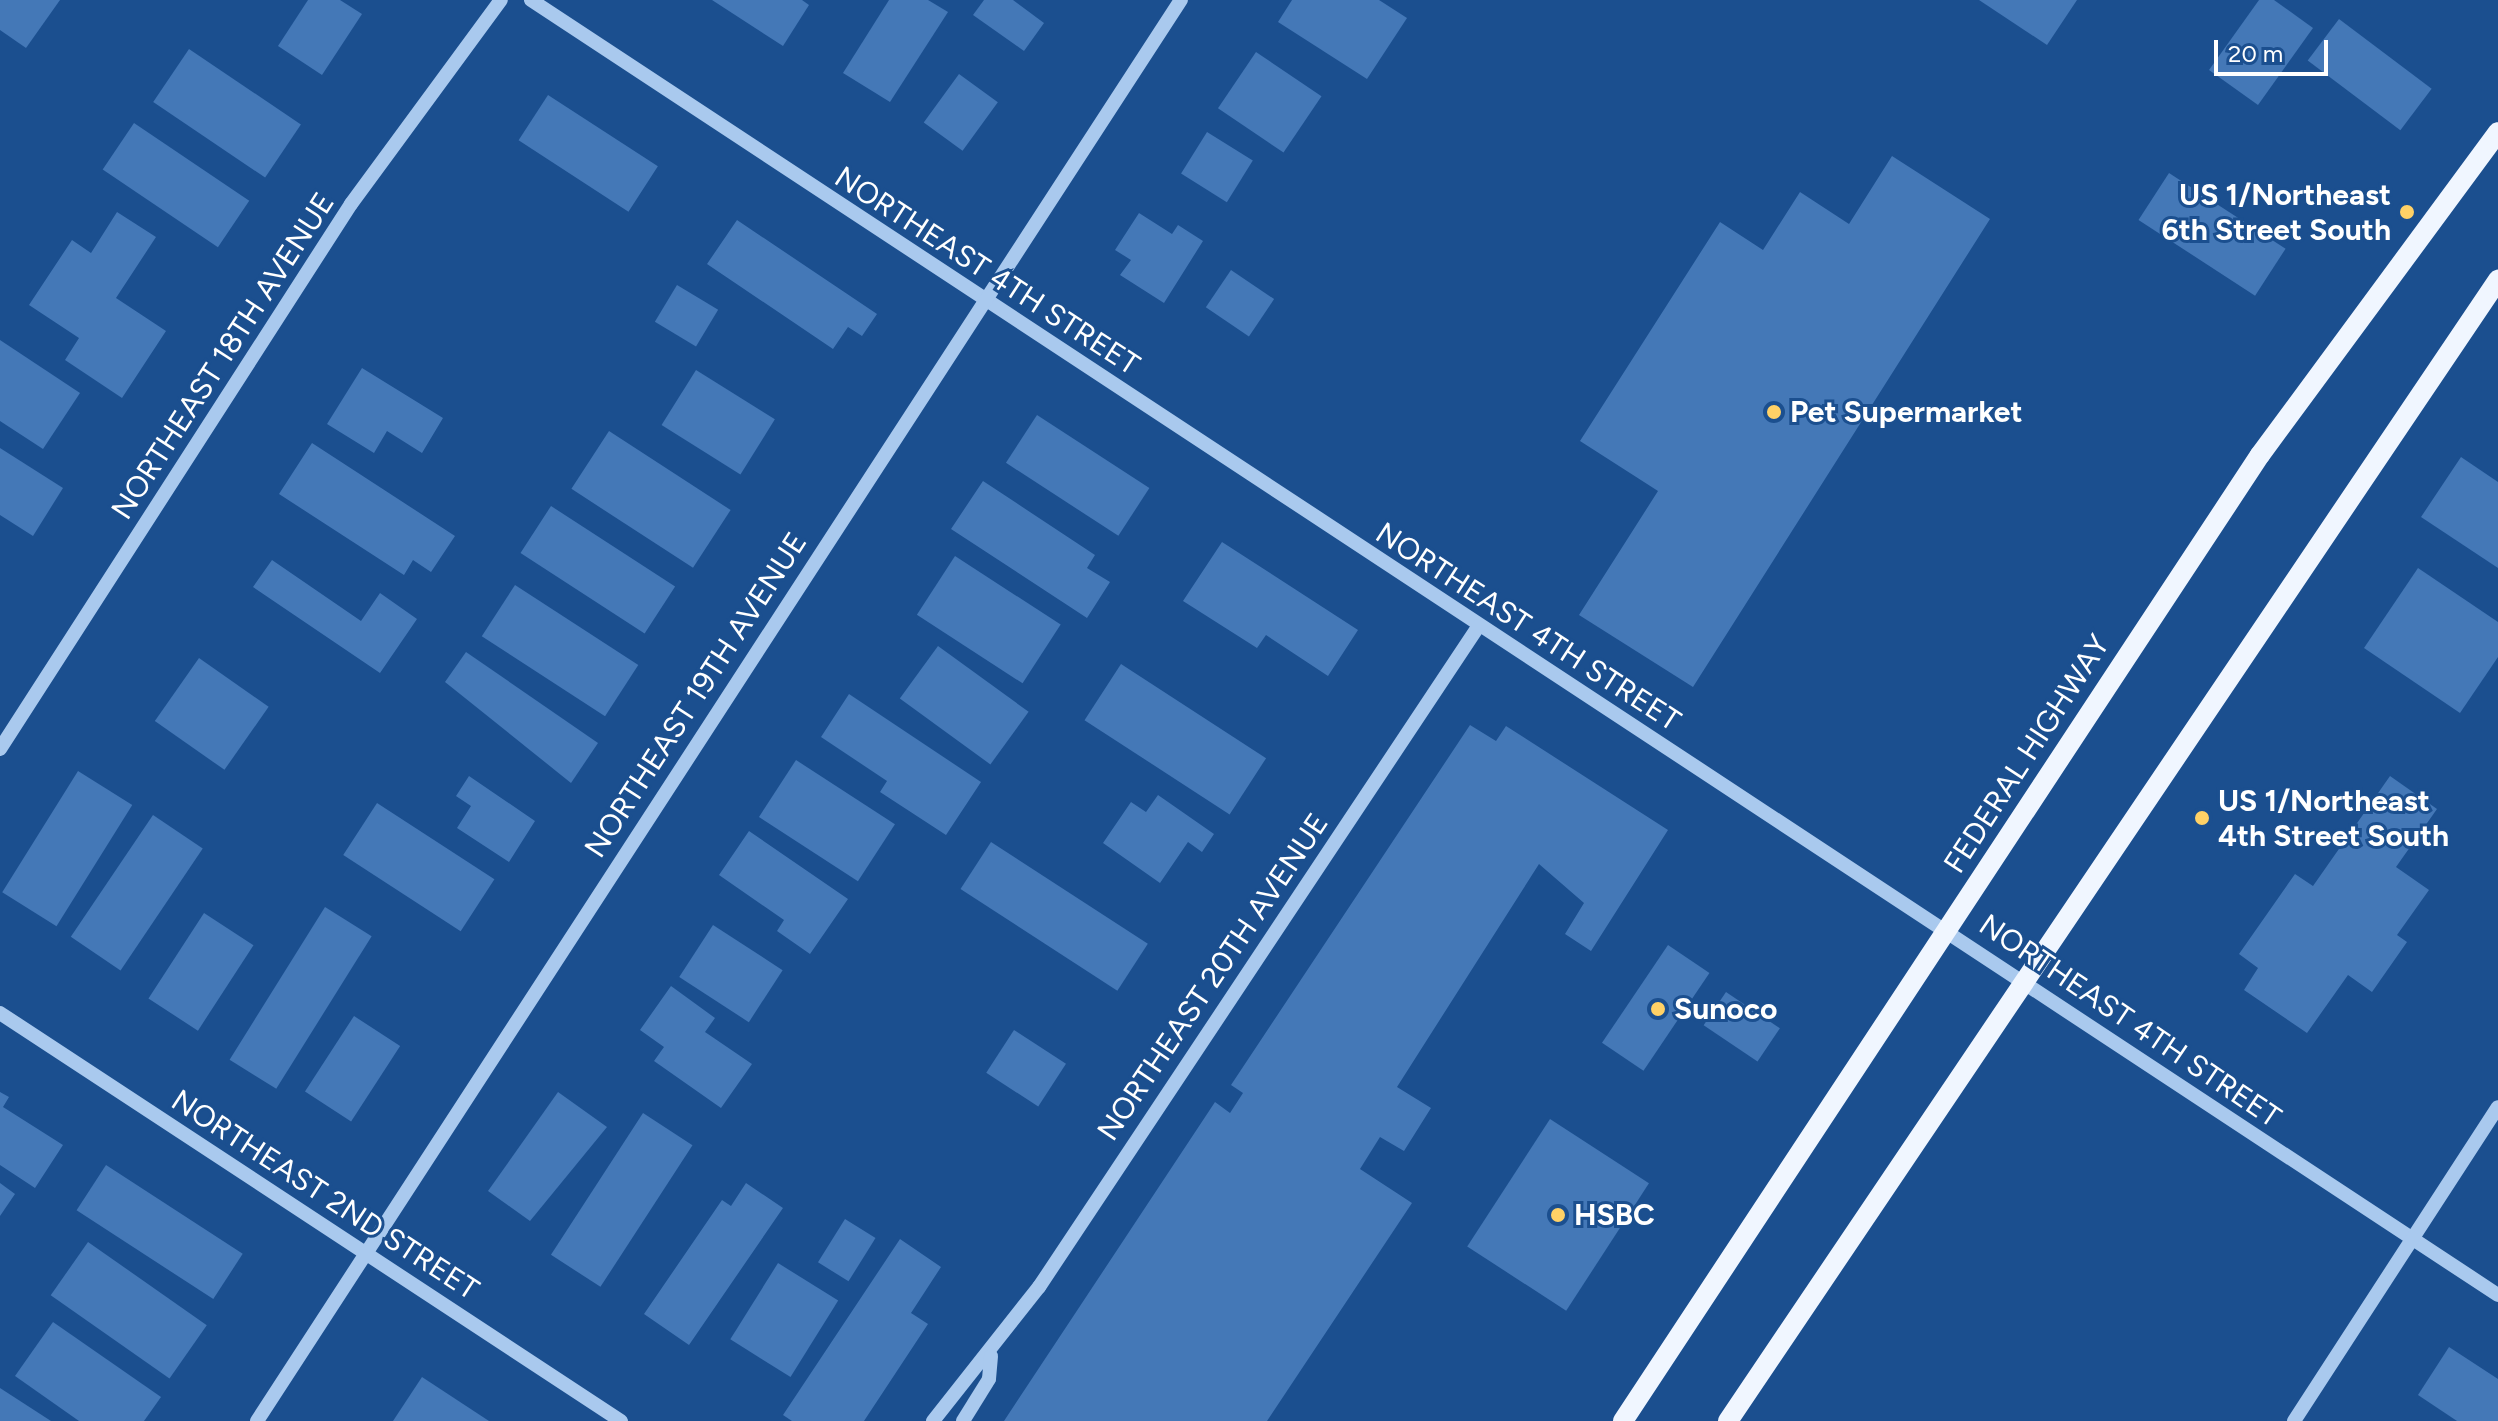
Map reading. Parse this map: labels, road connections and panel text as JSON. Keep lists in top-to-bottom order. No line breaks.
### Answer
{"streets":{"main road":["FEDERAL HIGHWAY"],"street":["NORTHEAST 4TH STREET","NORTHEAST 18TH AVENUE","NORTHEAST 19TH AVENUE","NORTHEAST 20TH AVENUE","NORTHEAST 2ND STREET"]},"crossings":[["NORTHEAST 4TH STREET","NORTHEAST 19TH AVENUE"],["NORTHEAST 4TH STREET","FEDERAL HIGHWAY"],["NORTHEAST 4TH STREET","NORTHEAST 20TH AVENUE"],["NORTHEAST 19TH AVENUE","NORTHEAST 2ND STREET"]],"places":["US 1/Northeast 6th Street South","Pet Supermarket","US 1/Northeast 4th Street South","Sunoco","HSBC"],"scale_bar":"20 m"}
